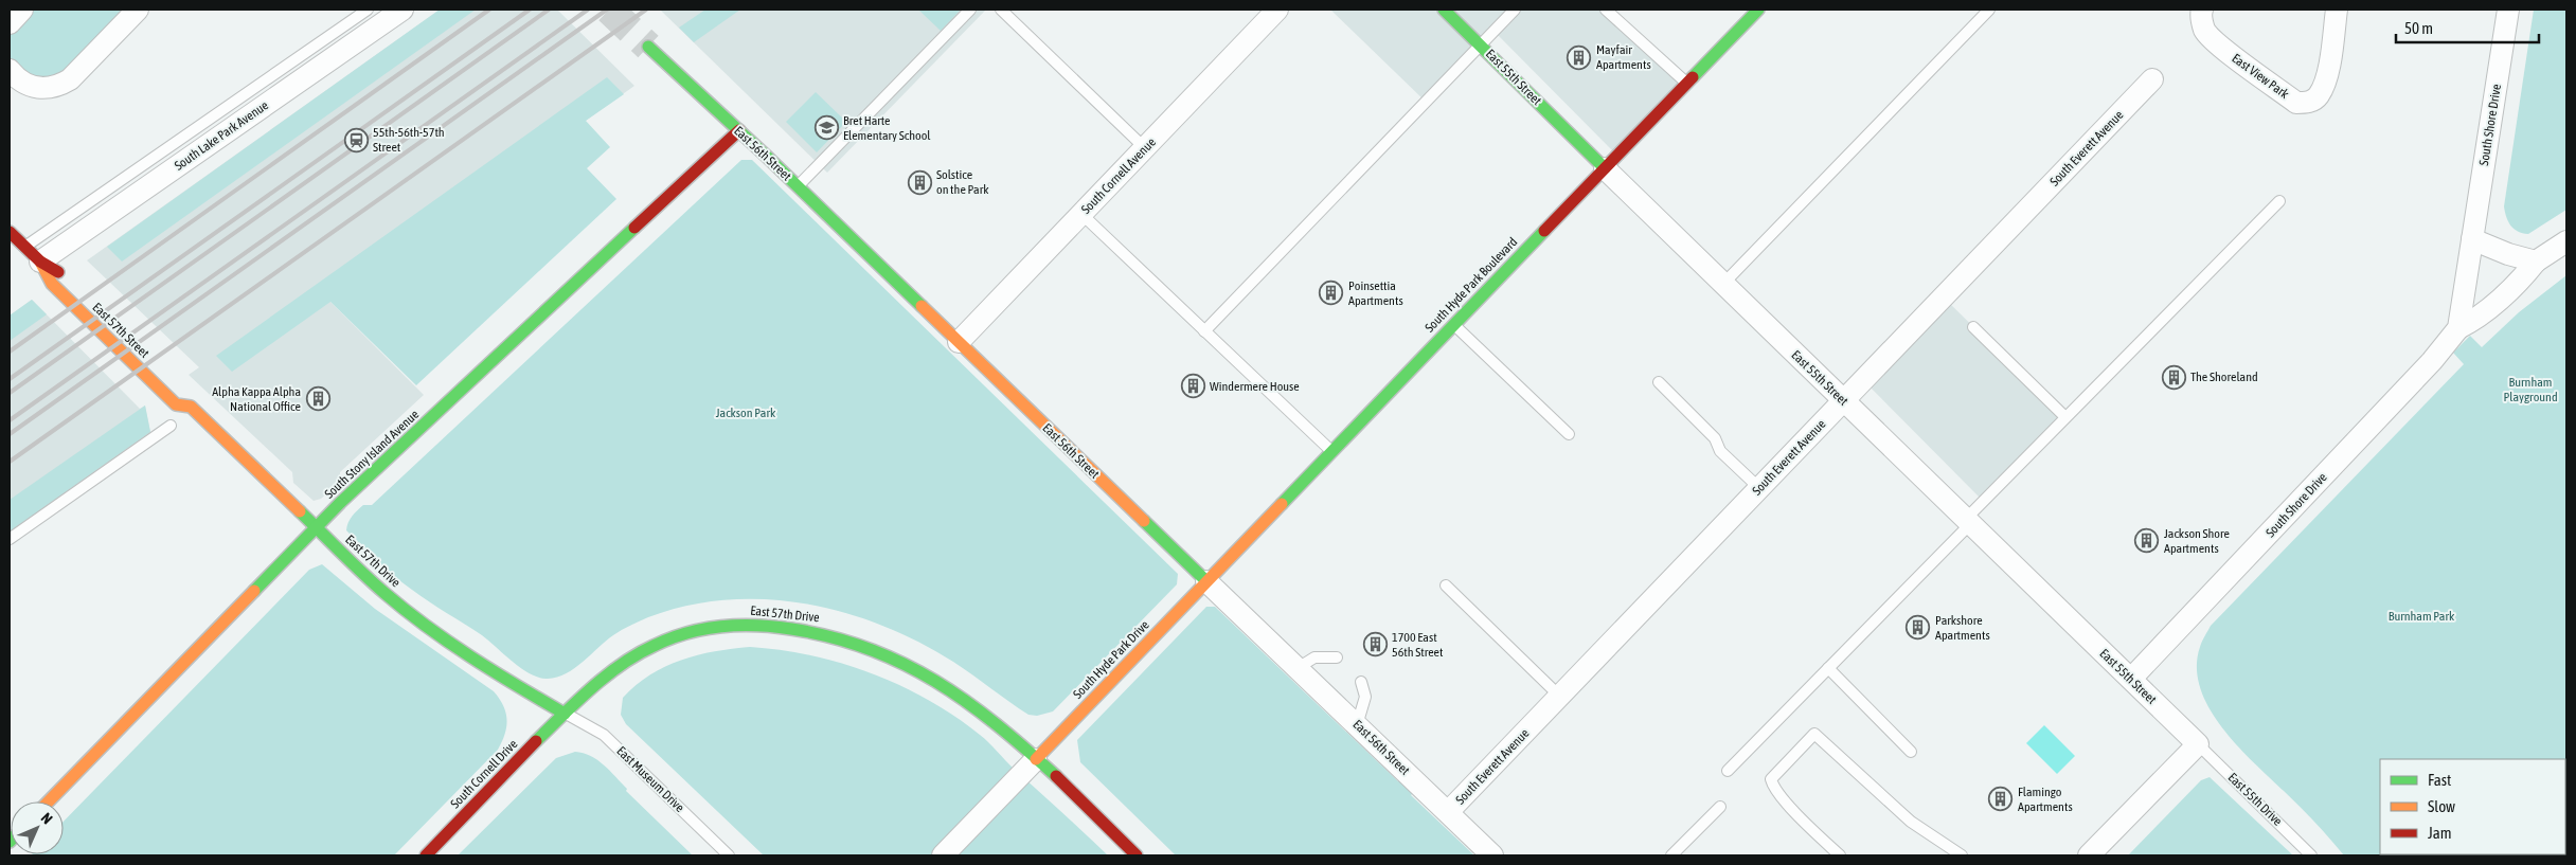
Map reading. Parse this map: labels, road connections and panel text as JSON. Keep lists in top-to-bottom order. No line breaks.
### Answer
{"streets":{"main road":["East 55th Street","East 56th Street","South Hyde Park Boulevard","East 57th Street","South Stony Island Avenue","East 57th Drive","South Hyde Park Drive","South Cornell Drive"],"street":["East View Park","South Shore Drive","South Lake Park Avenue","South Everett Avenue","South Cornell Avenue"],"lane":["East Museum Drive","East 55th Drive"]},"crossings":[["East 55th Street","South Shore Drive"],["East 55th Street","South Everett Avenue"],["East 55th Street","South Hyde Park Boulevard"],["East 55th Street","East 55th Drive"],["South Lake Park Avenue","East 57th Street"],["South Everett Avenue","East 56th Street"],["East 56th Street","South Cornell Avenue"],["East 56th Street","South Hyde Park Boulevard"],["East 56th Street","South Stony Island Avenue"],["East 56th Street","South Hyde Park Drive"],["South Hyde Park Boulevard","South Hyde Park Drive"],["East 57th Street","South Stony Island Avenue"],["East 57th Street","East 57th Drive"],["South Stony Island Avenue","East 57th Drive"],["East 57th Drive","South Hyde Park Drive"],["East 57th Drive","South Cornell Drive"],["East 57th Drive","East Museum Drive"],["South Cornell Drive","East Museum Drive"]],"parks":["Burnham Playground","Jackson Park","Burnham Park"],"places":{"building":["Mayfair Apartments","Solstice on the Park","Poinsettia Apartments","The Shoreland","Windermere House","Alpha Kappa Alpha National Office","Jackson Shore Apartments","Parkshore Apartments","1700 East 56th Street","Flamingo Apartments"],"school or university":["Bret Harte Elementary School"],"station":["55th-56th-57th Street"]},"legend":["Fast","Slow","Jam"],"scale_bar":"50 m","north":"top right"}
